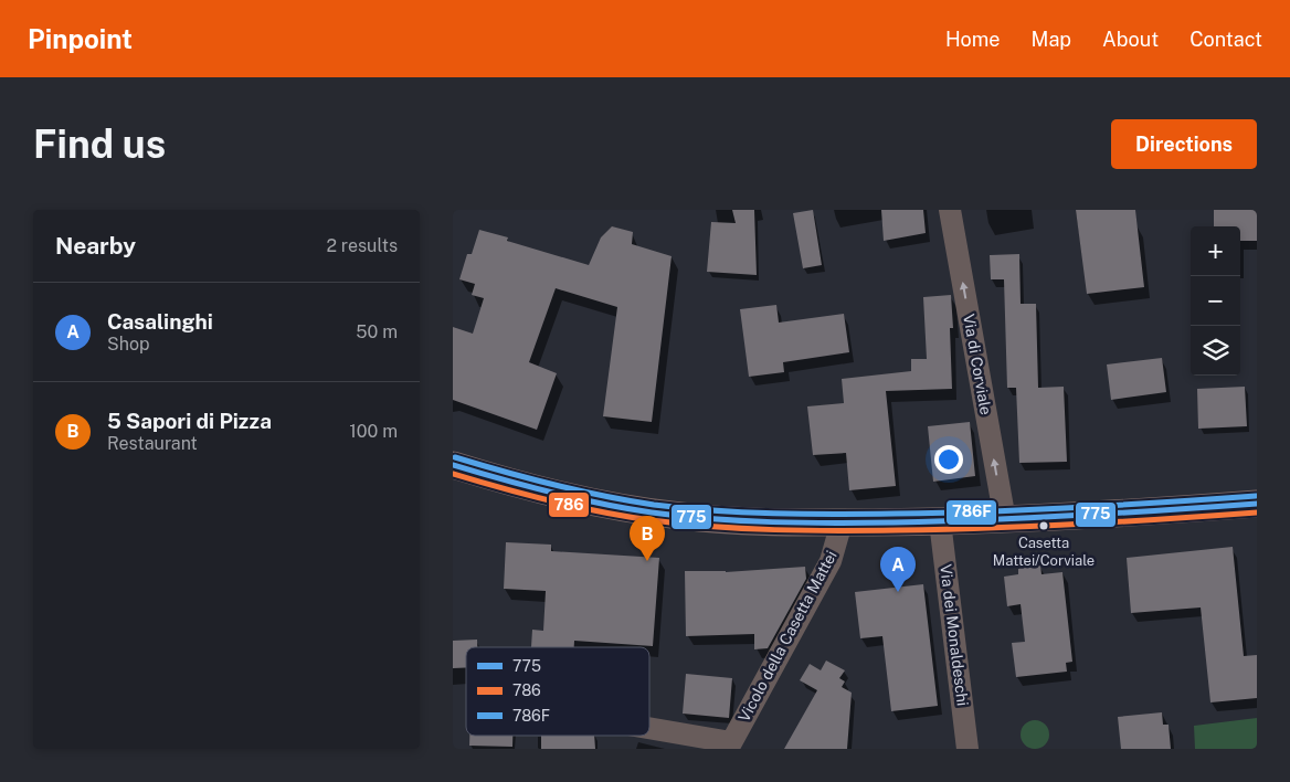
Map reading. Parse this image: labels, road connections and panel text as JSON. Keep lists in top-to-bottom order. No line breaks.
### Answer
{"streets":{"street":["Via di Corviale","Via dei Monaldeschi","Vicolo della Casetta Mattei"]},"one_way":["Via di Corviale"],"places":["Casetta Mattei/Corviale"],"lines":["transit line 786F","transit line 775","transit line 786"],"legend":["775","786","786F"],"page":{"header":"Pinpoint","nav":["Home","Map","About","Contact"],"buttons":"Directions","title":"Find us","heading":["Nearby","2 results"],"map_buttons":["+","−"],"list":[{"mark":"A","name":"Casalinghi","note":"Shop","value":"50 m"},{"mark":"B","name":"5 Sapori di Pizza","note":"Restaurant","value":"100 m"}],"pins":["B","A"]}}
